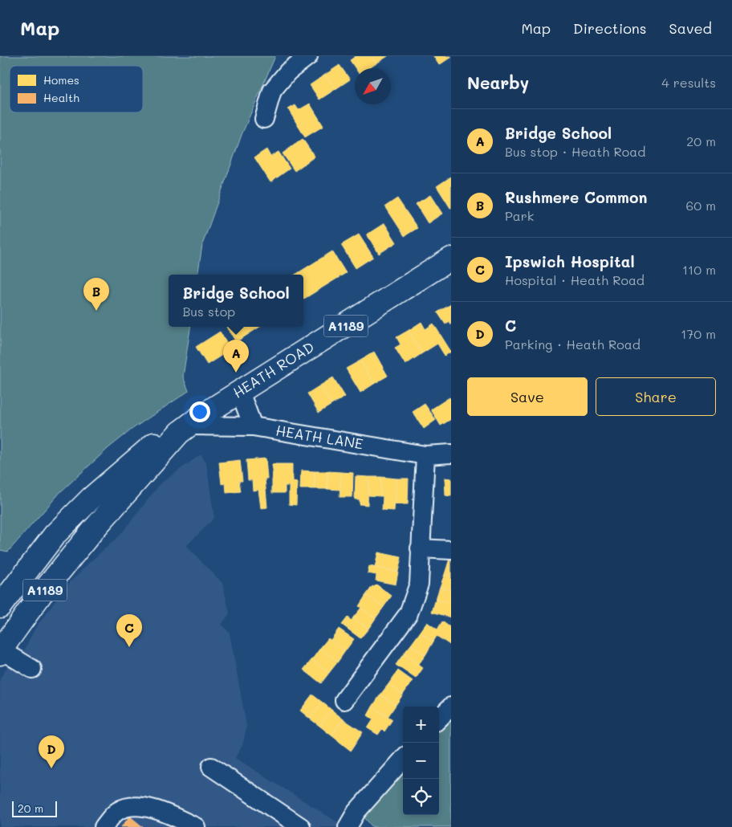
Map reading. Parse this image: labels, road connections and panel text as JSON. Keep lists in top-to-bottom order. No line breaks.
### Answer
{"streets":{"main road":["A1189","HEATH ROAD"],"street":["HEATH LANE"]},"crossings":[["HEATH ROAD","HEATH LANE"]],"legend":["Homes","Health"],"scale_bar":"20 m","north":"bottom left","page":{"header":"Map","nav":["Map","Directions","Saved"],"heading":["Nearby","4 results"],"list":[{"mark":"A","name":"Bridge School","note":"Bus stop · Heath Road","value":"20 m"},{"mark":"B","name":"Rushmere Common","note":"Park","value":"60 m"},{"mark":"C","name":"Ipswich Hospital","note":"Hospital · Heath Road","value":"110 m"},{"mark":"D","name":"C","note":"Parking · Heath Road","value":"170 m"}],"popup":["Bridge School","Bus stop"],"pins":["B","A","C","D"],"buttons":["Save","Share"],"map_buttons":["+","−"],"scale":"20 m"}}
